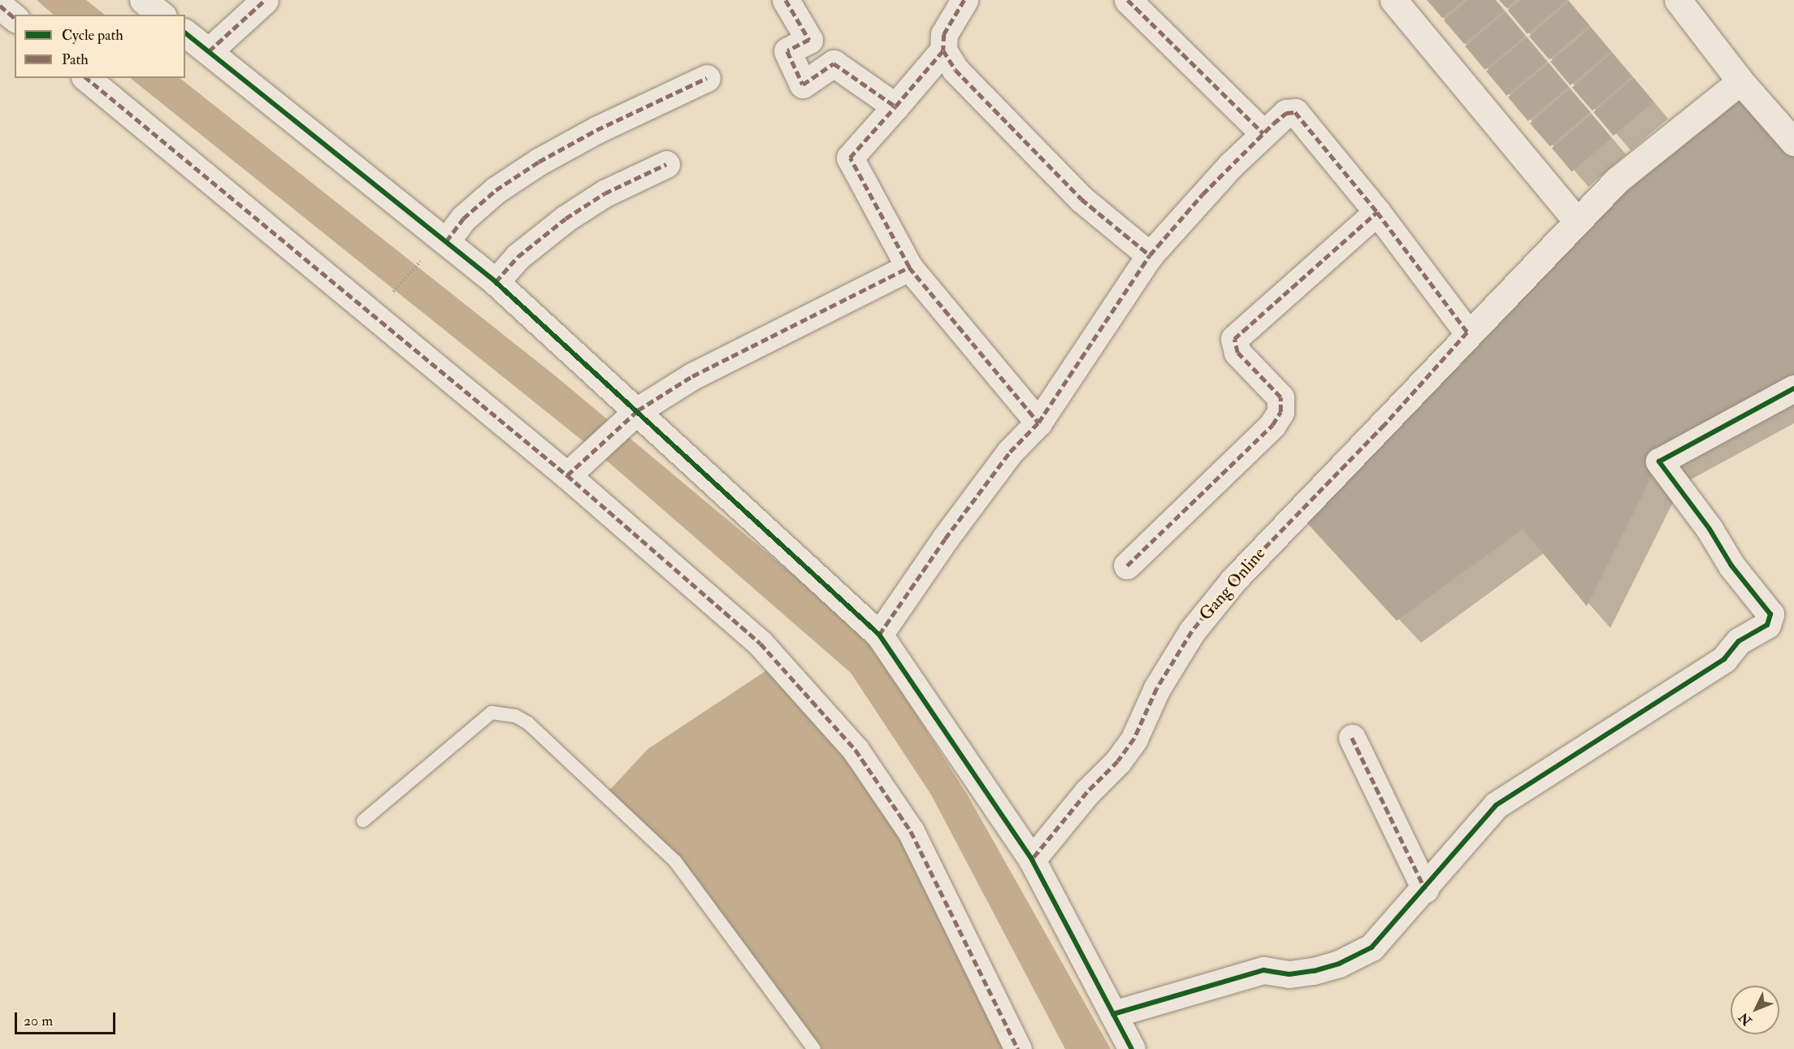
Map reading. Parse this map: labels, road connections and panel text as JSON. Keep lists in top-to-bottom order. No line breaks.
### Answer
{"streets":{"street":["Gang Online"]},"legend":["Cycle path","Path"],"scale_bar":"20 m","north":"bottom left"}
